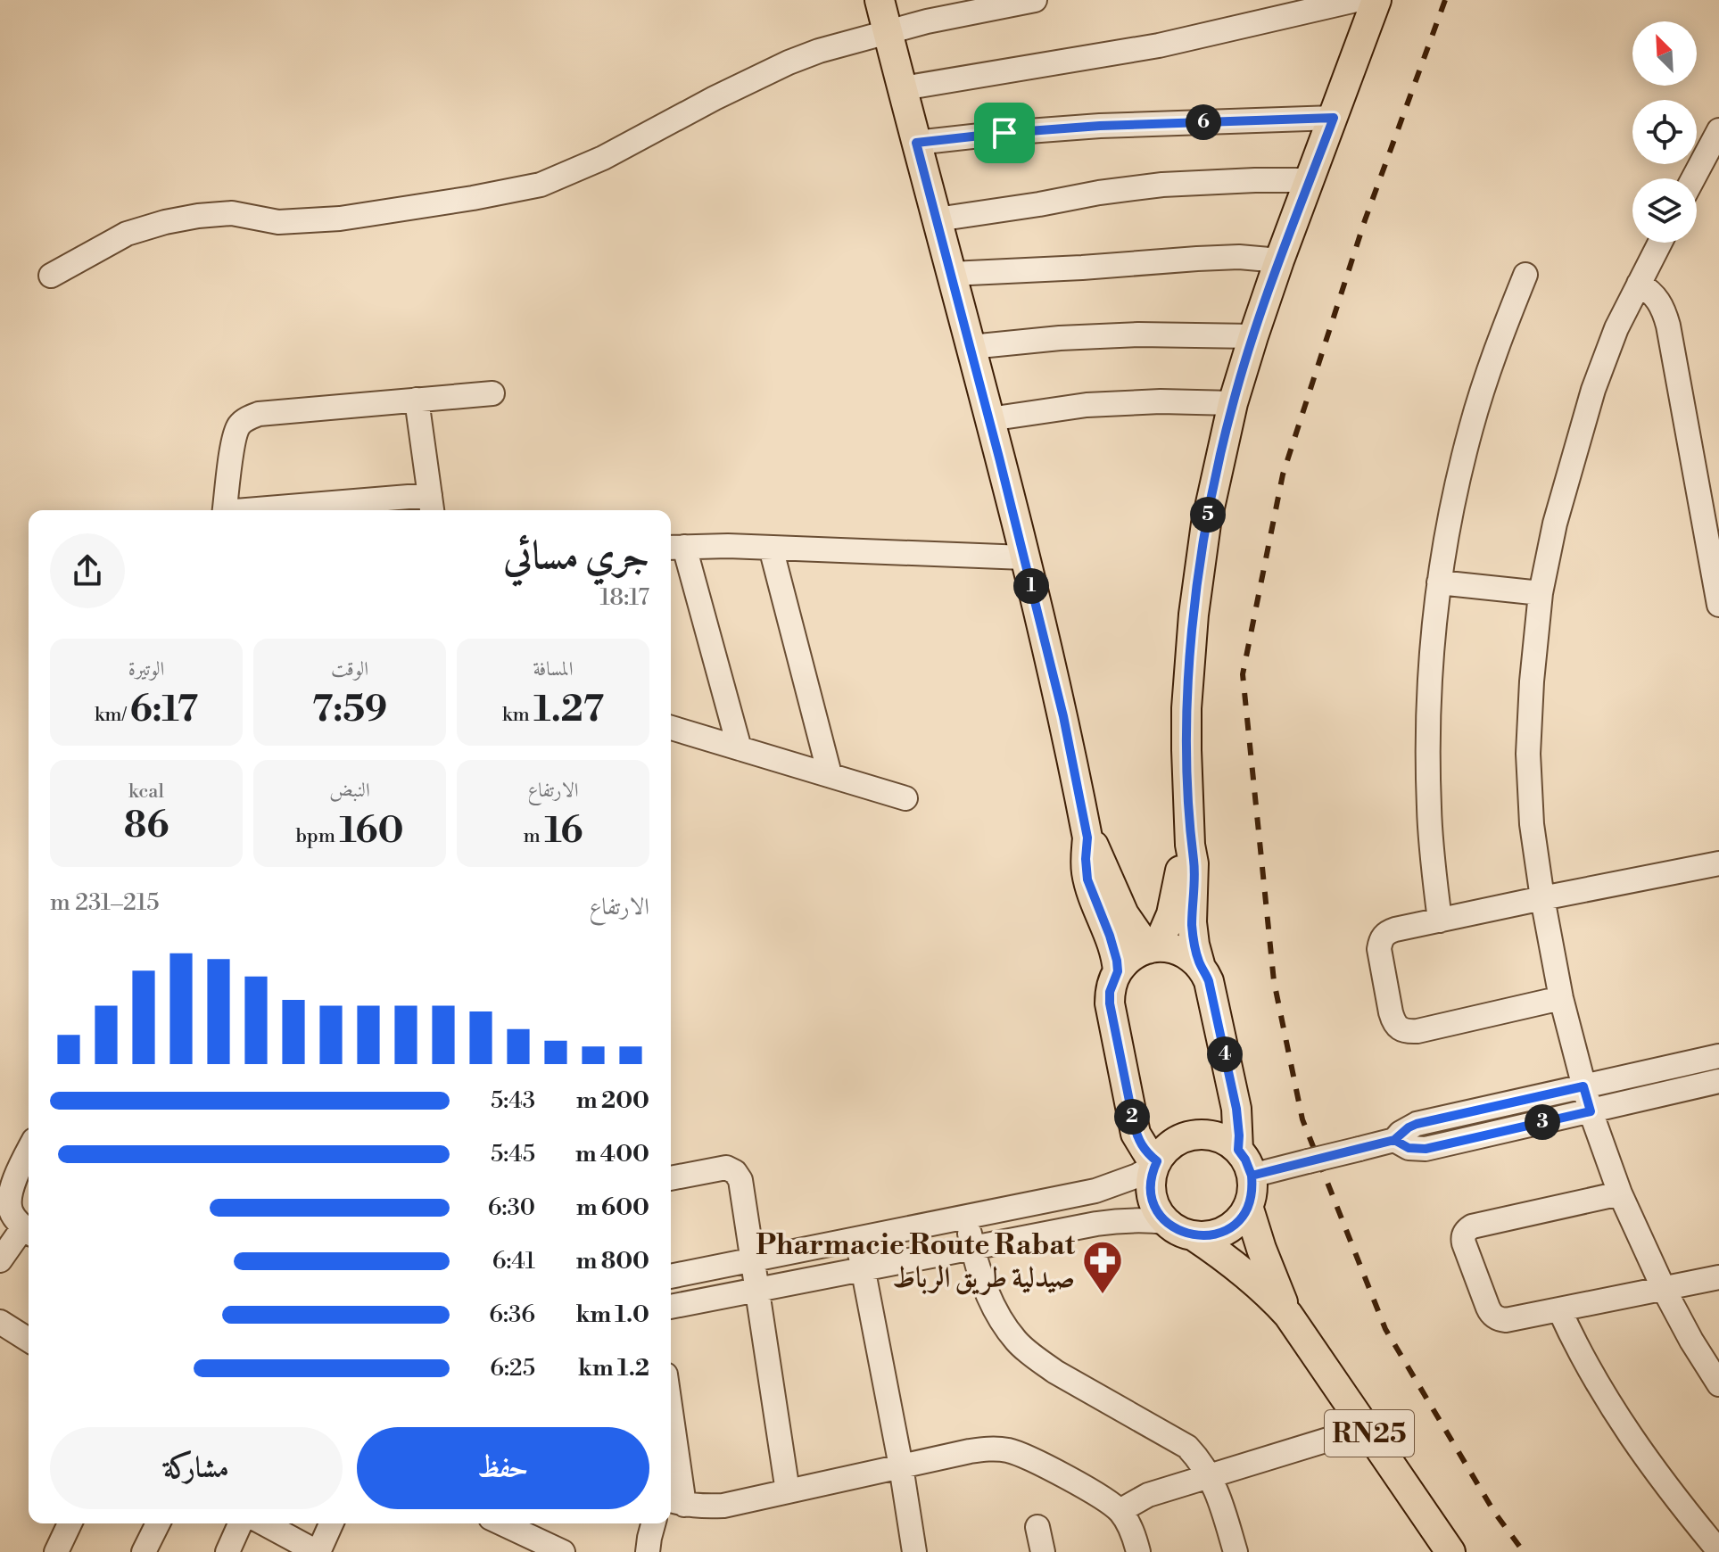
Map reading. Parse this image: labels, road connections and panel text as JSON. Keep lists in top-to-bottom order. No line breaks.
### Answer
{"streets":{"main road":["RN25"]},"places":{"pharmacy":["Pharmacie Route Rabat صيدلية طريق الرباط"]},"north":"top left","page":{"pins":["6","5","1","4","2","3"],"heading":["جري مسائي","18:17"],"stats":[["المسافة","1.27 km"],["الوقت","7:59"],["الوتيرة","6:17 /km"],["الارتفاع","16 m"],["النبض","160 bpm"],["kcal","86"]],"chart":["الارتفاع","215–231 m"],"list":[{"name":"200 m","note":"5:43"},{"name":"400 m","note":"5:45"},{"name":"600 m","note":"6:30"},{"name":"800 m","note":"6:41"},{"name":"1.0 km","note":"6:36"},{"name":"1.2 km","note":"6:25"}],"buttons":["حفظ","مشاركة"]}}
